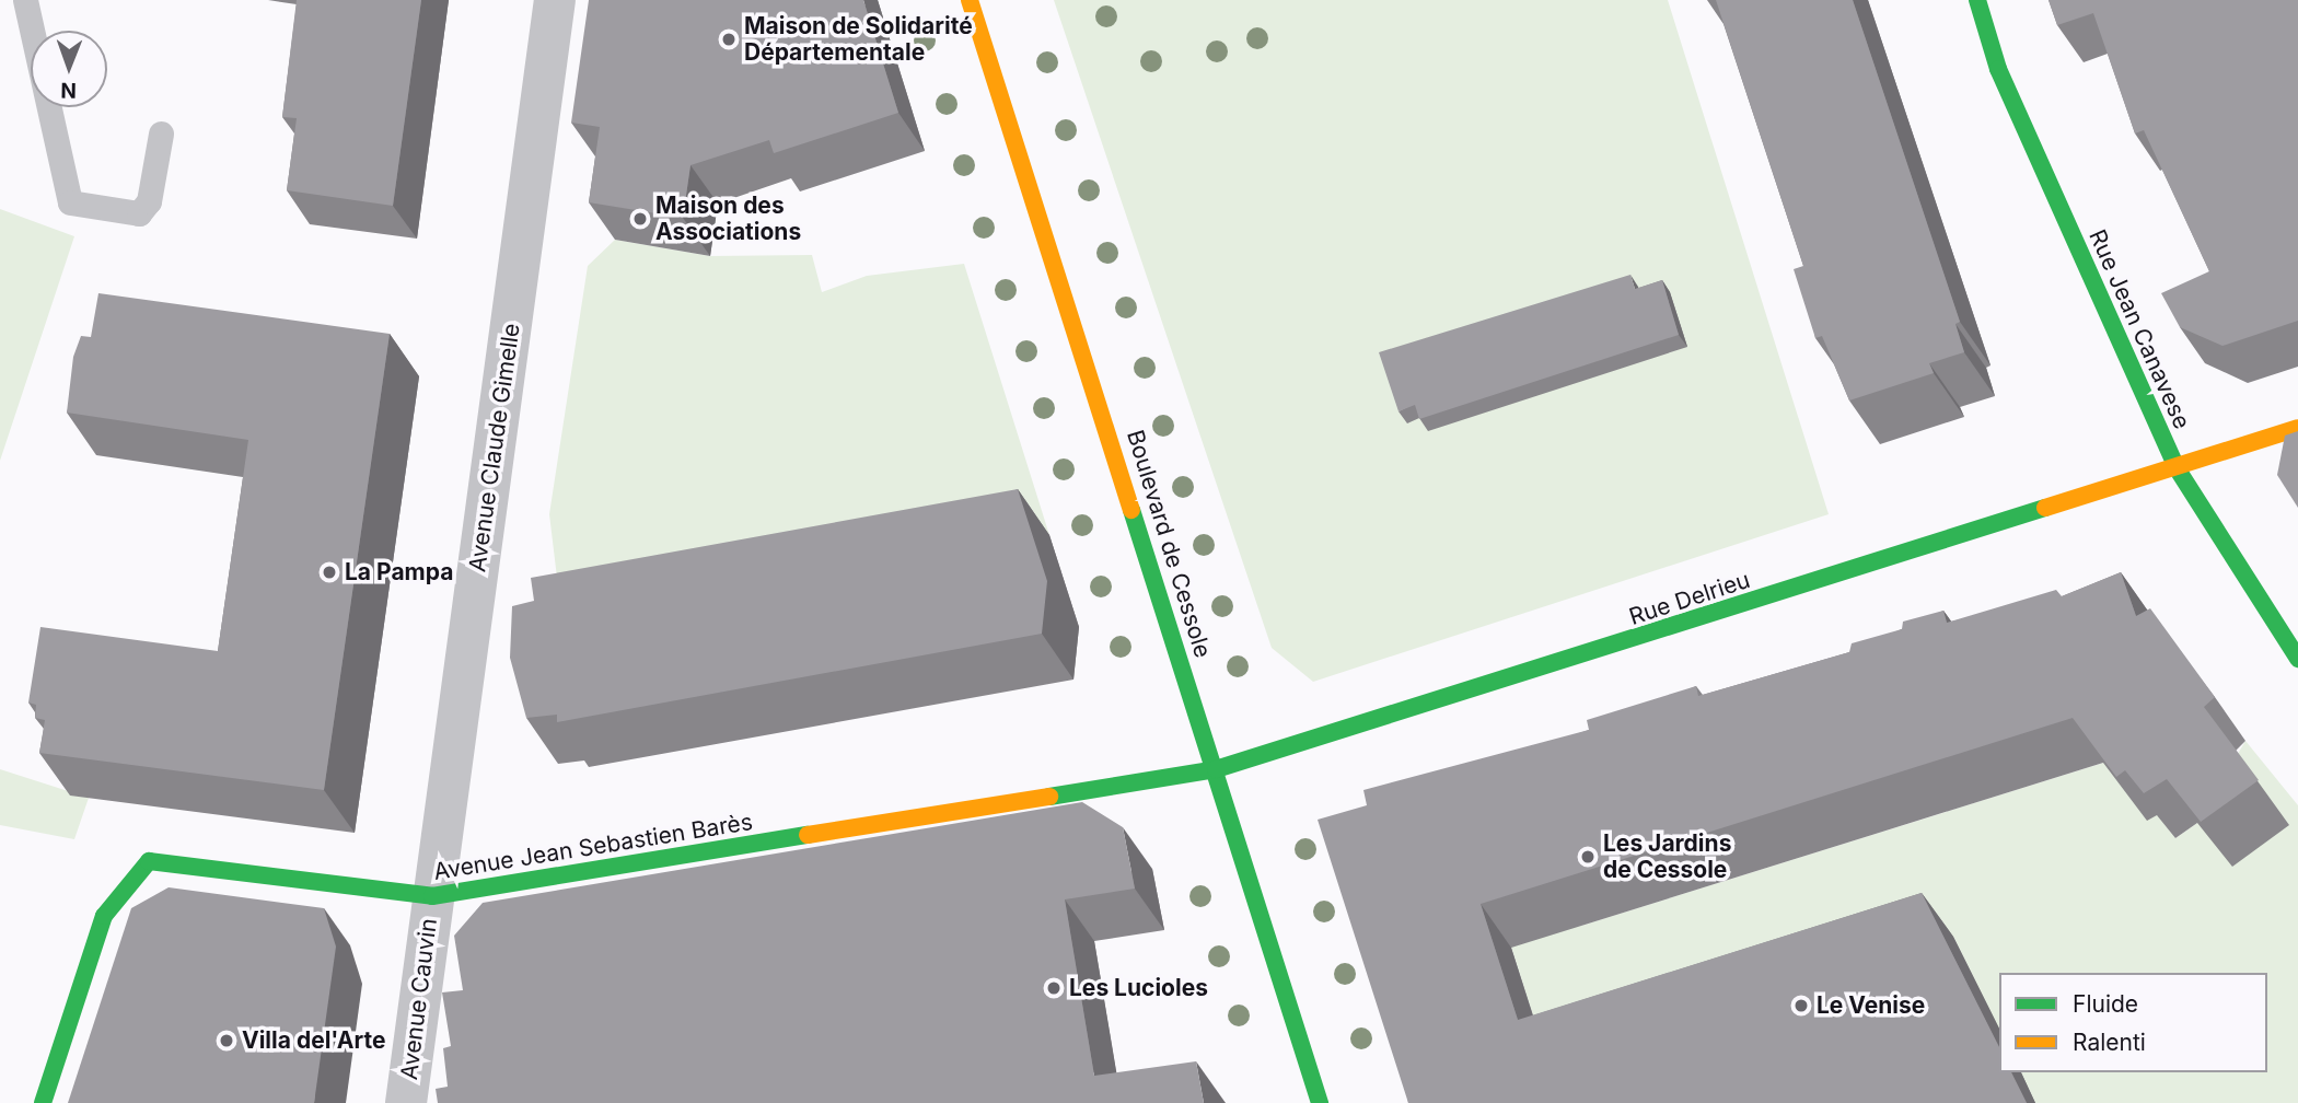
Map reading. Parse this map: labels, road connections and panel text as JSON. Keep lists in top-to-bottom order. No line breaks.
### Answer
{"streets":{"street":["Rue Jean Canavese","Avenue Claude Gimelle","Boulevard de Cessole","Rue Delrieu","Avenue Jean Sebastien Barès","Avenue Cauvin"]},"crossings":[["Rue Jean Canavese","Rue Delrieu"],["Avenue Claude Gimelle","Avenue Jean Sebastien Barès"],["Avenue Claude Gimelle","Avenue Cauvin"],["Boulevard de Cessole","Rue Delrieu"],["Boulevard de Cessole","Avenue Jean Sebastien Barès"],["Rue Delrieu","Avenue Jean Sebastien Barès"],["Avenue Jean Sebastien Barès","Avenue Cauvin"]],"places":["Maison de Solidarité Départementale","Maison des Associations","La Pampa","Les Jardins de Cessole","Les Lucioles","Le Venise","Villa del'Arte"],"legend":["Fluide","Ralenti"],"north":"bottom"}
